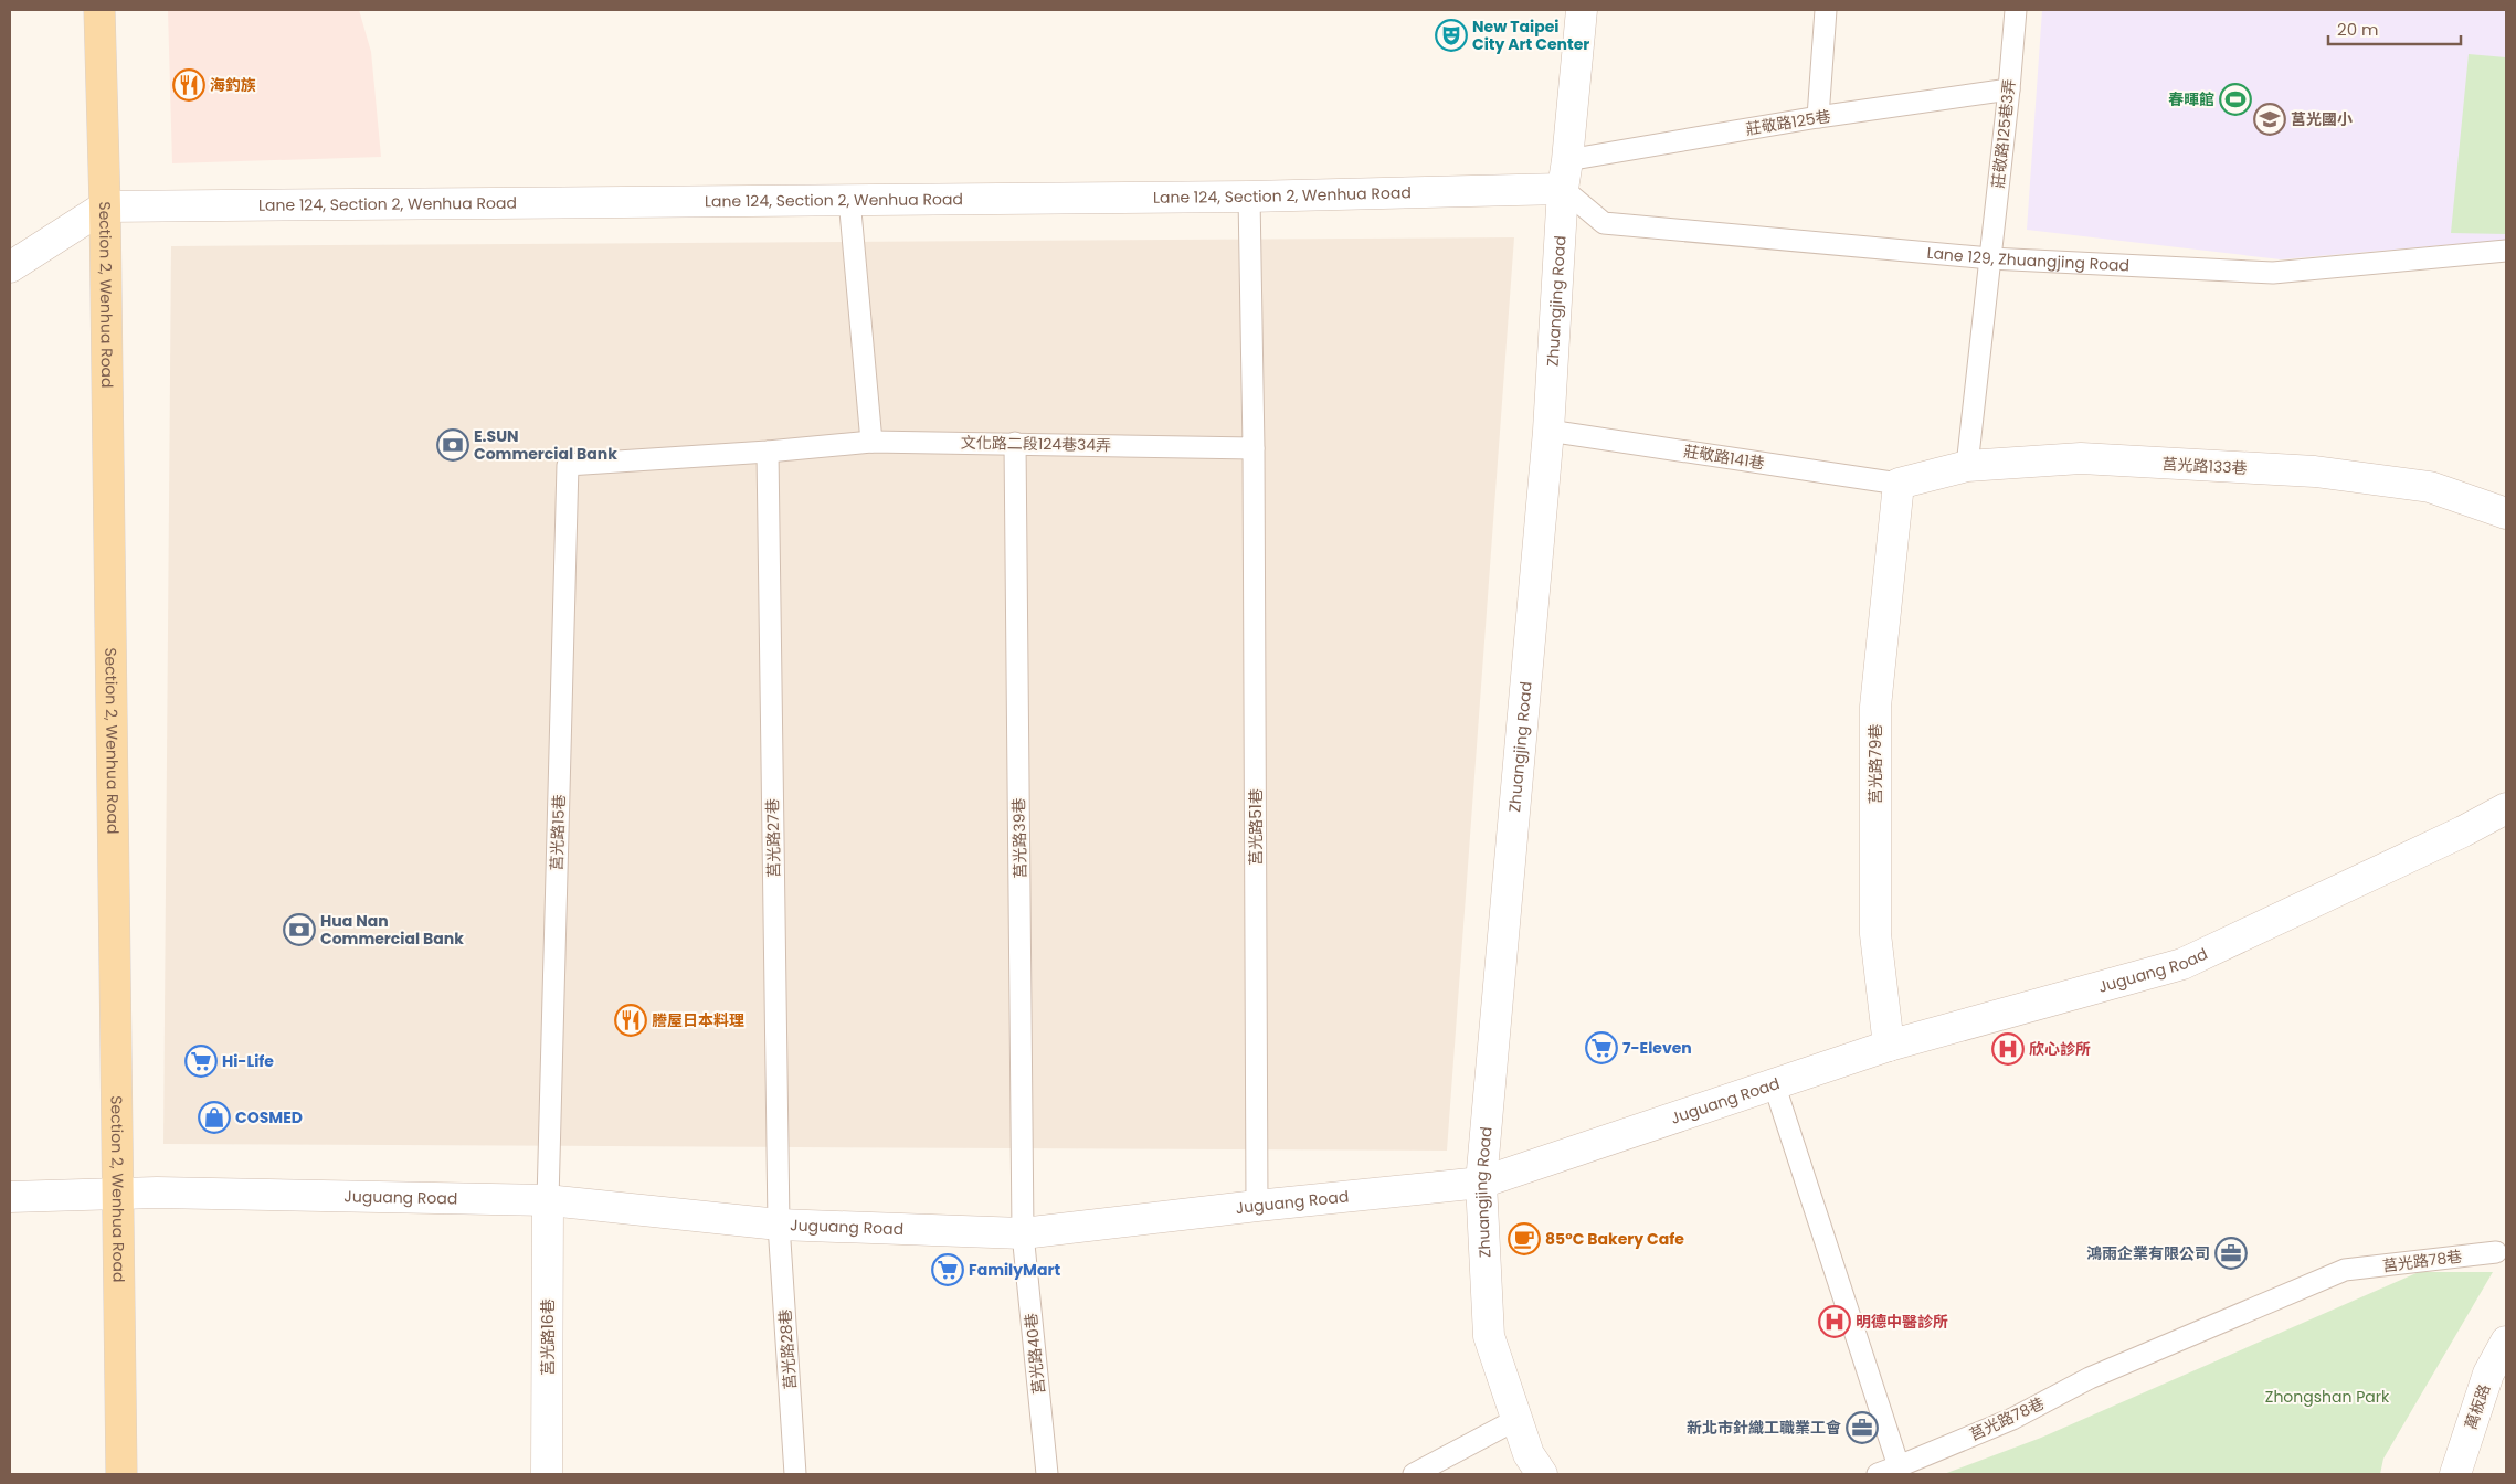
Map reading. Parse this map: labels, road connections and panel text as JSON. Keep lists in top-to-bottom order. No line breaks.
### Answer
{"streets":{"main road":["Section 2, Wenhua Road"],"street":["Lane 124, Section 2, Wenhua Road","Zhuangjing Road","莒光路133巷","莒光路79巷","Juguang Road","莒光路16巷","萬板路"],"lane":["莊敬路125巷","莊敬路125巷3弄","Lane 129, Zhuangjing Road","文化路二段124巷34弄","莊敬路141巷","莒光路51巷","莒光路15巷","莒光路27巷","莒光路39巷","莒光路78巷","莒光路28巷","莒光路40巷"]},"crossings":[["莊敬路125巷","莊敬路125巷3弄"],["莊敬路125巷","Zhuangjing Road"],["莊敬路125巷3弄","Lane 129, Zhuangjing Road"],["莊敬路125巷3弄","莒光路133巷"],["Lane 124, Section 2, Wenhua Road","Lane 129, Zhuangjing Road"],["Lane 124, Section 2, Wenhua Road","Section 2, Wenhua Road"],["Lane 124, Section 2, Wenhua Road","Zhuangjing Road"],["Lane 129, Zhuangjing Road","Zhuangjing Road"],["Section 2, Wenhua Road","Juguang Road"],["Zhuangjing Road","莊敬路141巷"],["Zhuangjing Road","Juguang Road"],["文化路二段124巷34弄","莒光路51巷"],["文化路二段124巷34弄","莒光路15巷"],["文化路二段124巷34弄","莒光路27巷"],["文化路二段124巷34弄","莒光路39巷"],["莊敬路141巷","莒光路133巷"],["莊敬路141巷","莒光路79巷"],["莒光路133巷","莒光路79巷"],["莒光路79巷","Juguang Road"],["莒光路51巷","Juguang Road"],["莒光路15巷","Juguang Road"],["莒光路15巷","莒光路16巷"],["莒光路27巷","Juguang Road"],["莒光路27巷","莒光路28巷"],["莒光路39巷","Juguang Road"],["莒光路39巷","莒光路40巷"],["Juguang Road","莒光路16巷"],["Juguang Road","莒光路28巷"],["Juguang Road","莒光路40巷"]],"parks":["Zhongshan Park"],"places":{"theatre":["New Taipei City Art Center"],"restaurant":["海釣族","謄屋日本料理"],"sports":["春暉館"],"school or university":["莒光國小"],"bank":["E.SUN Commercial Bank","Hua Nan Commercial Bank"],"supermarket":["7-Eleven","Hi-Life","FamilyMart"],"hospital":["欣心診所","明德中醫診所"],"shop":["COSMED"],"cafe":["85°C Bakery Cafe"],"office":["鴻雨企業有限公司","新北市針織工職業工會"]},"scale_bar":"20 m"}
